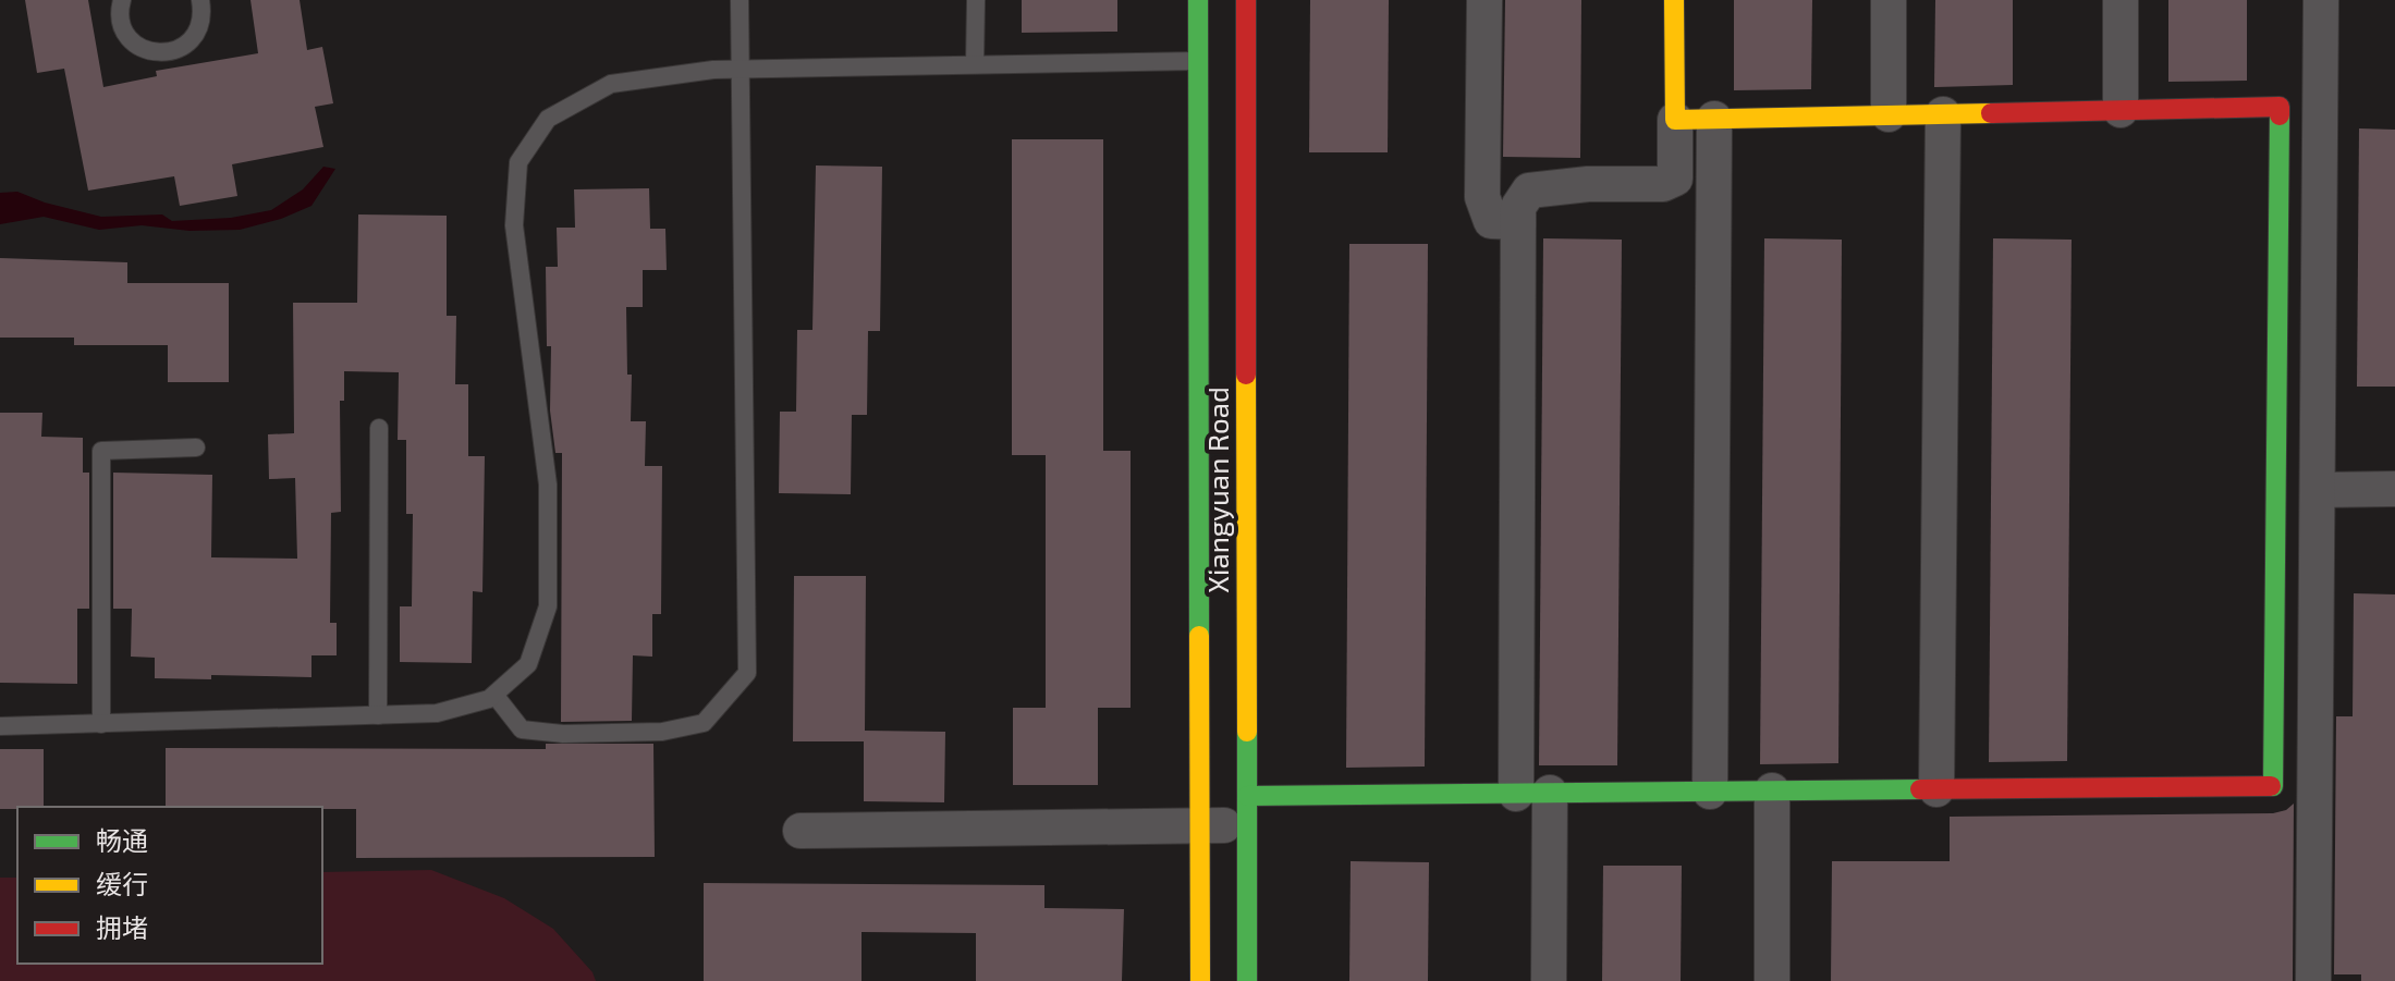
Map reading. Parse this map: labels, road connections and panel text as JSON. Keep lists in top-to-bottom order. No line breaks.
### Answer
{"streets":{"street":["Xiangyuan Road"]},"legend":["畅通","缓行","拥堵"]}
